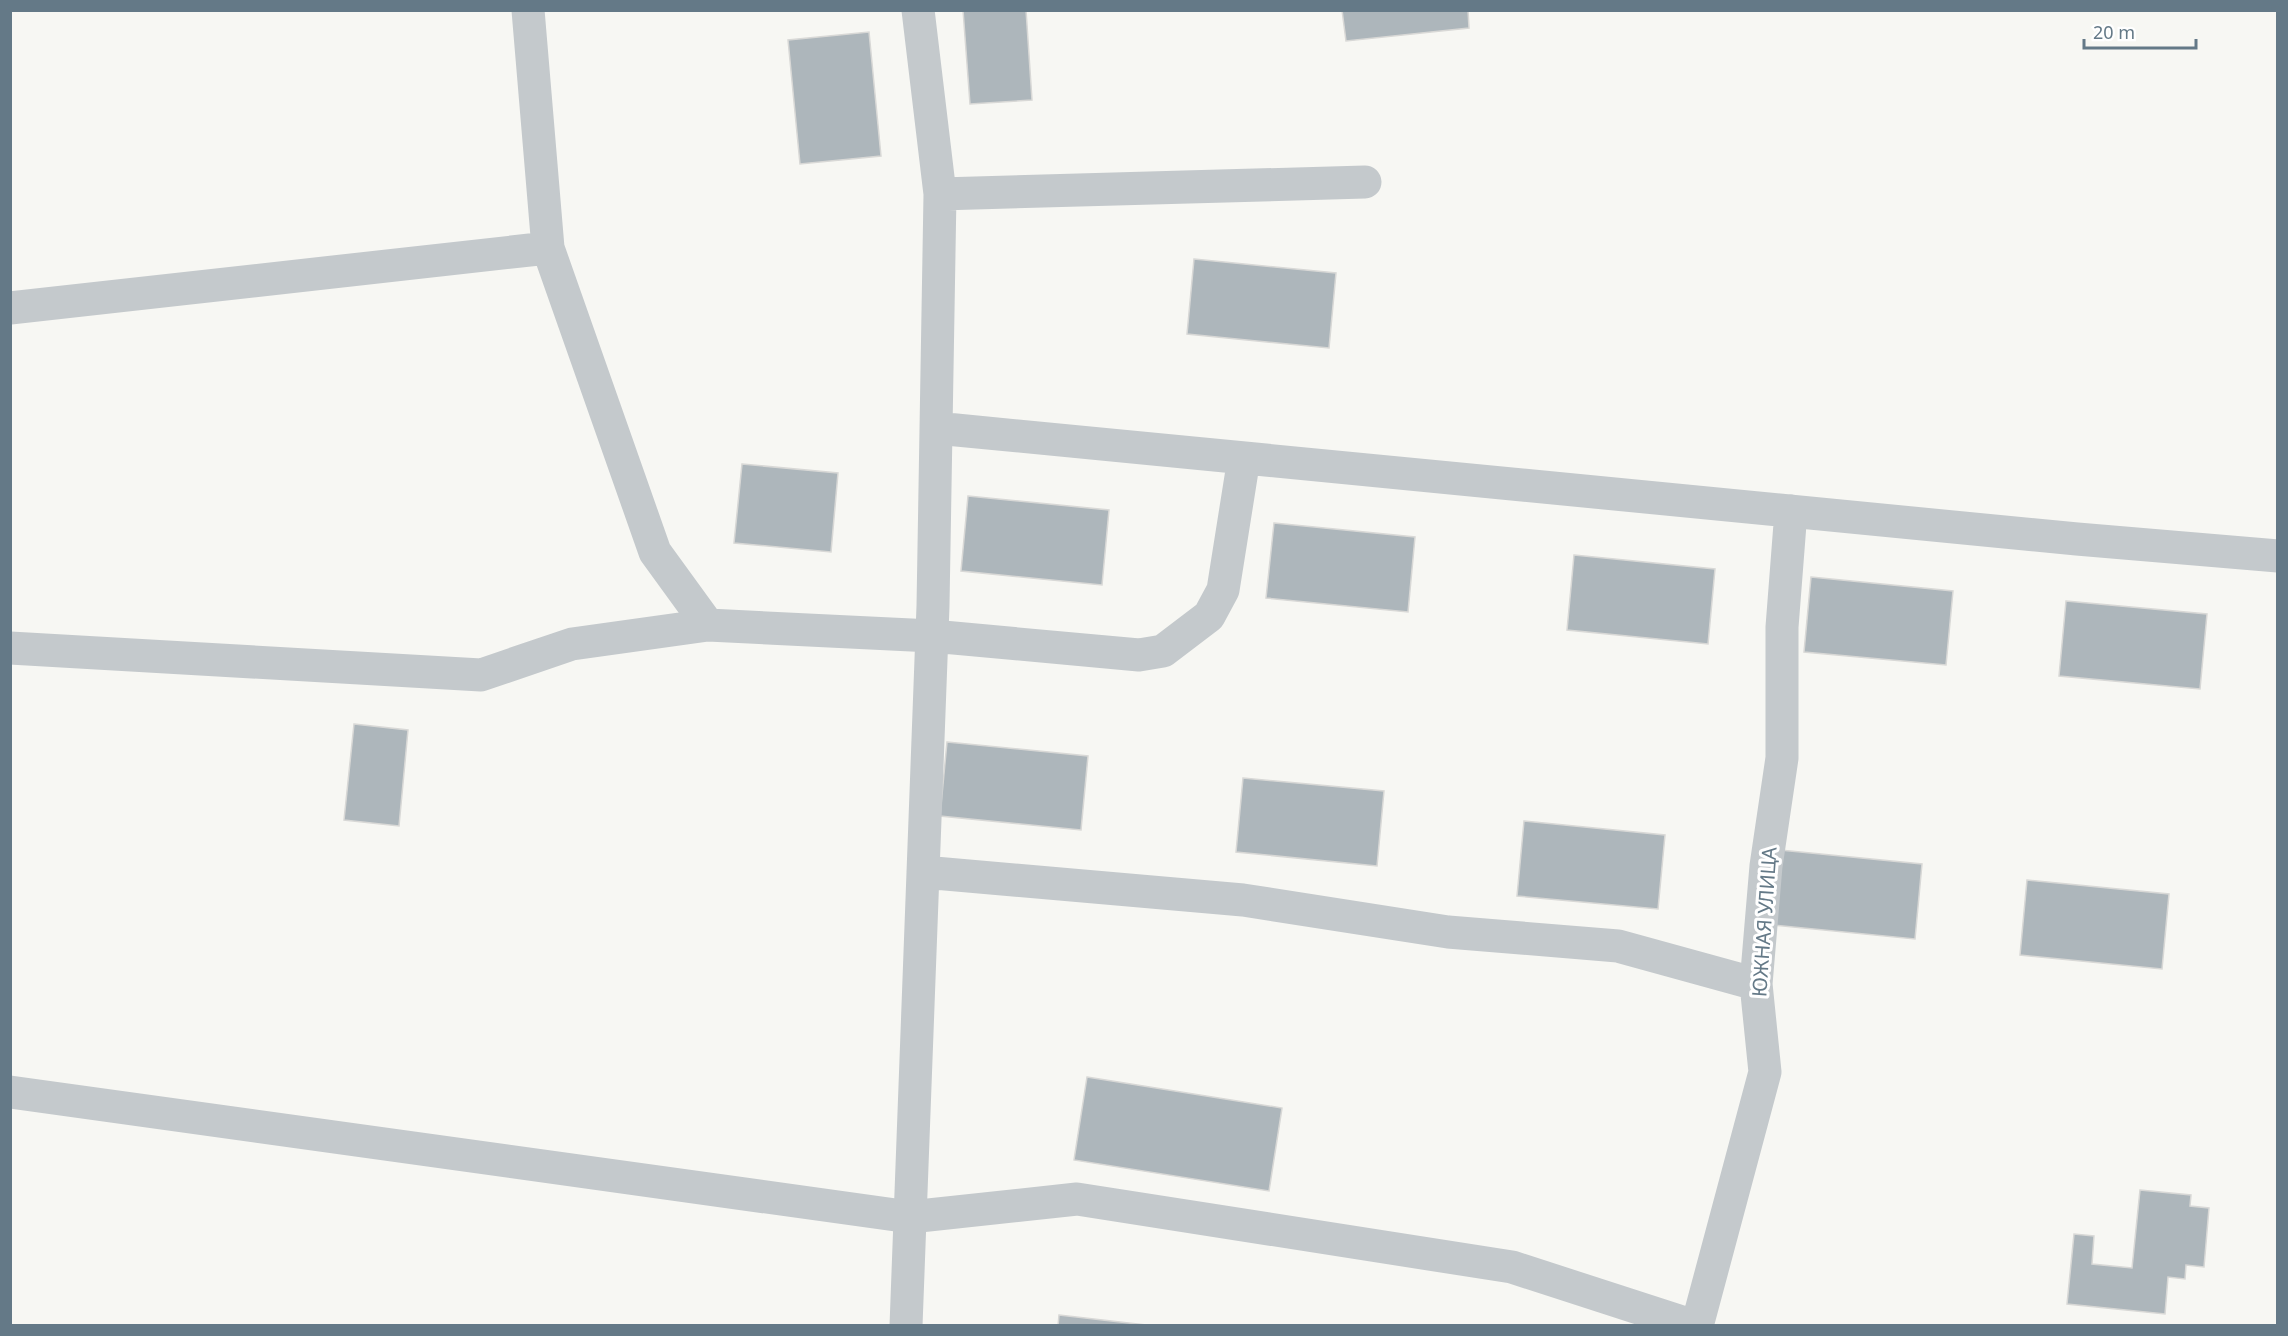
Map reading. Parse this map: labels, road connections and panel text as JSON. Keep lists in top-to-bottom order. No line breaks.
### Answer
{"streets":{"street":["ЮЖНАЯ УЛИЦА"]},"scale_bar":"20 m"}
